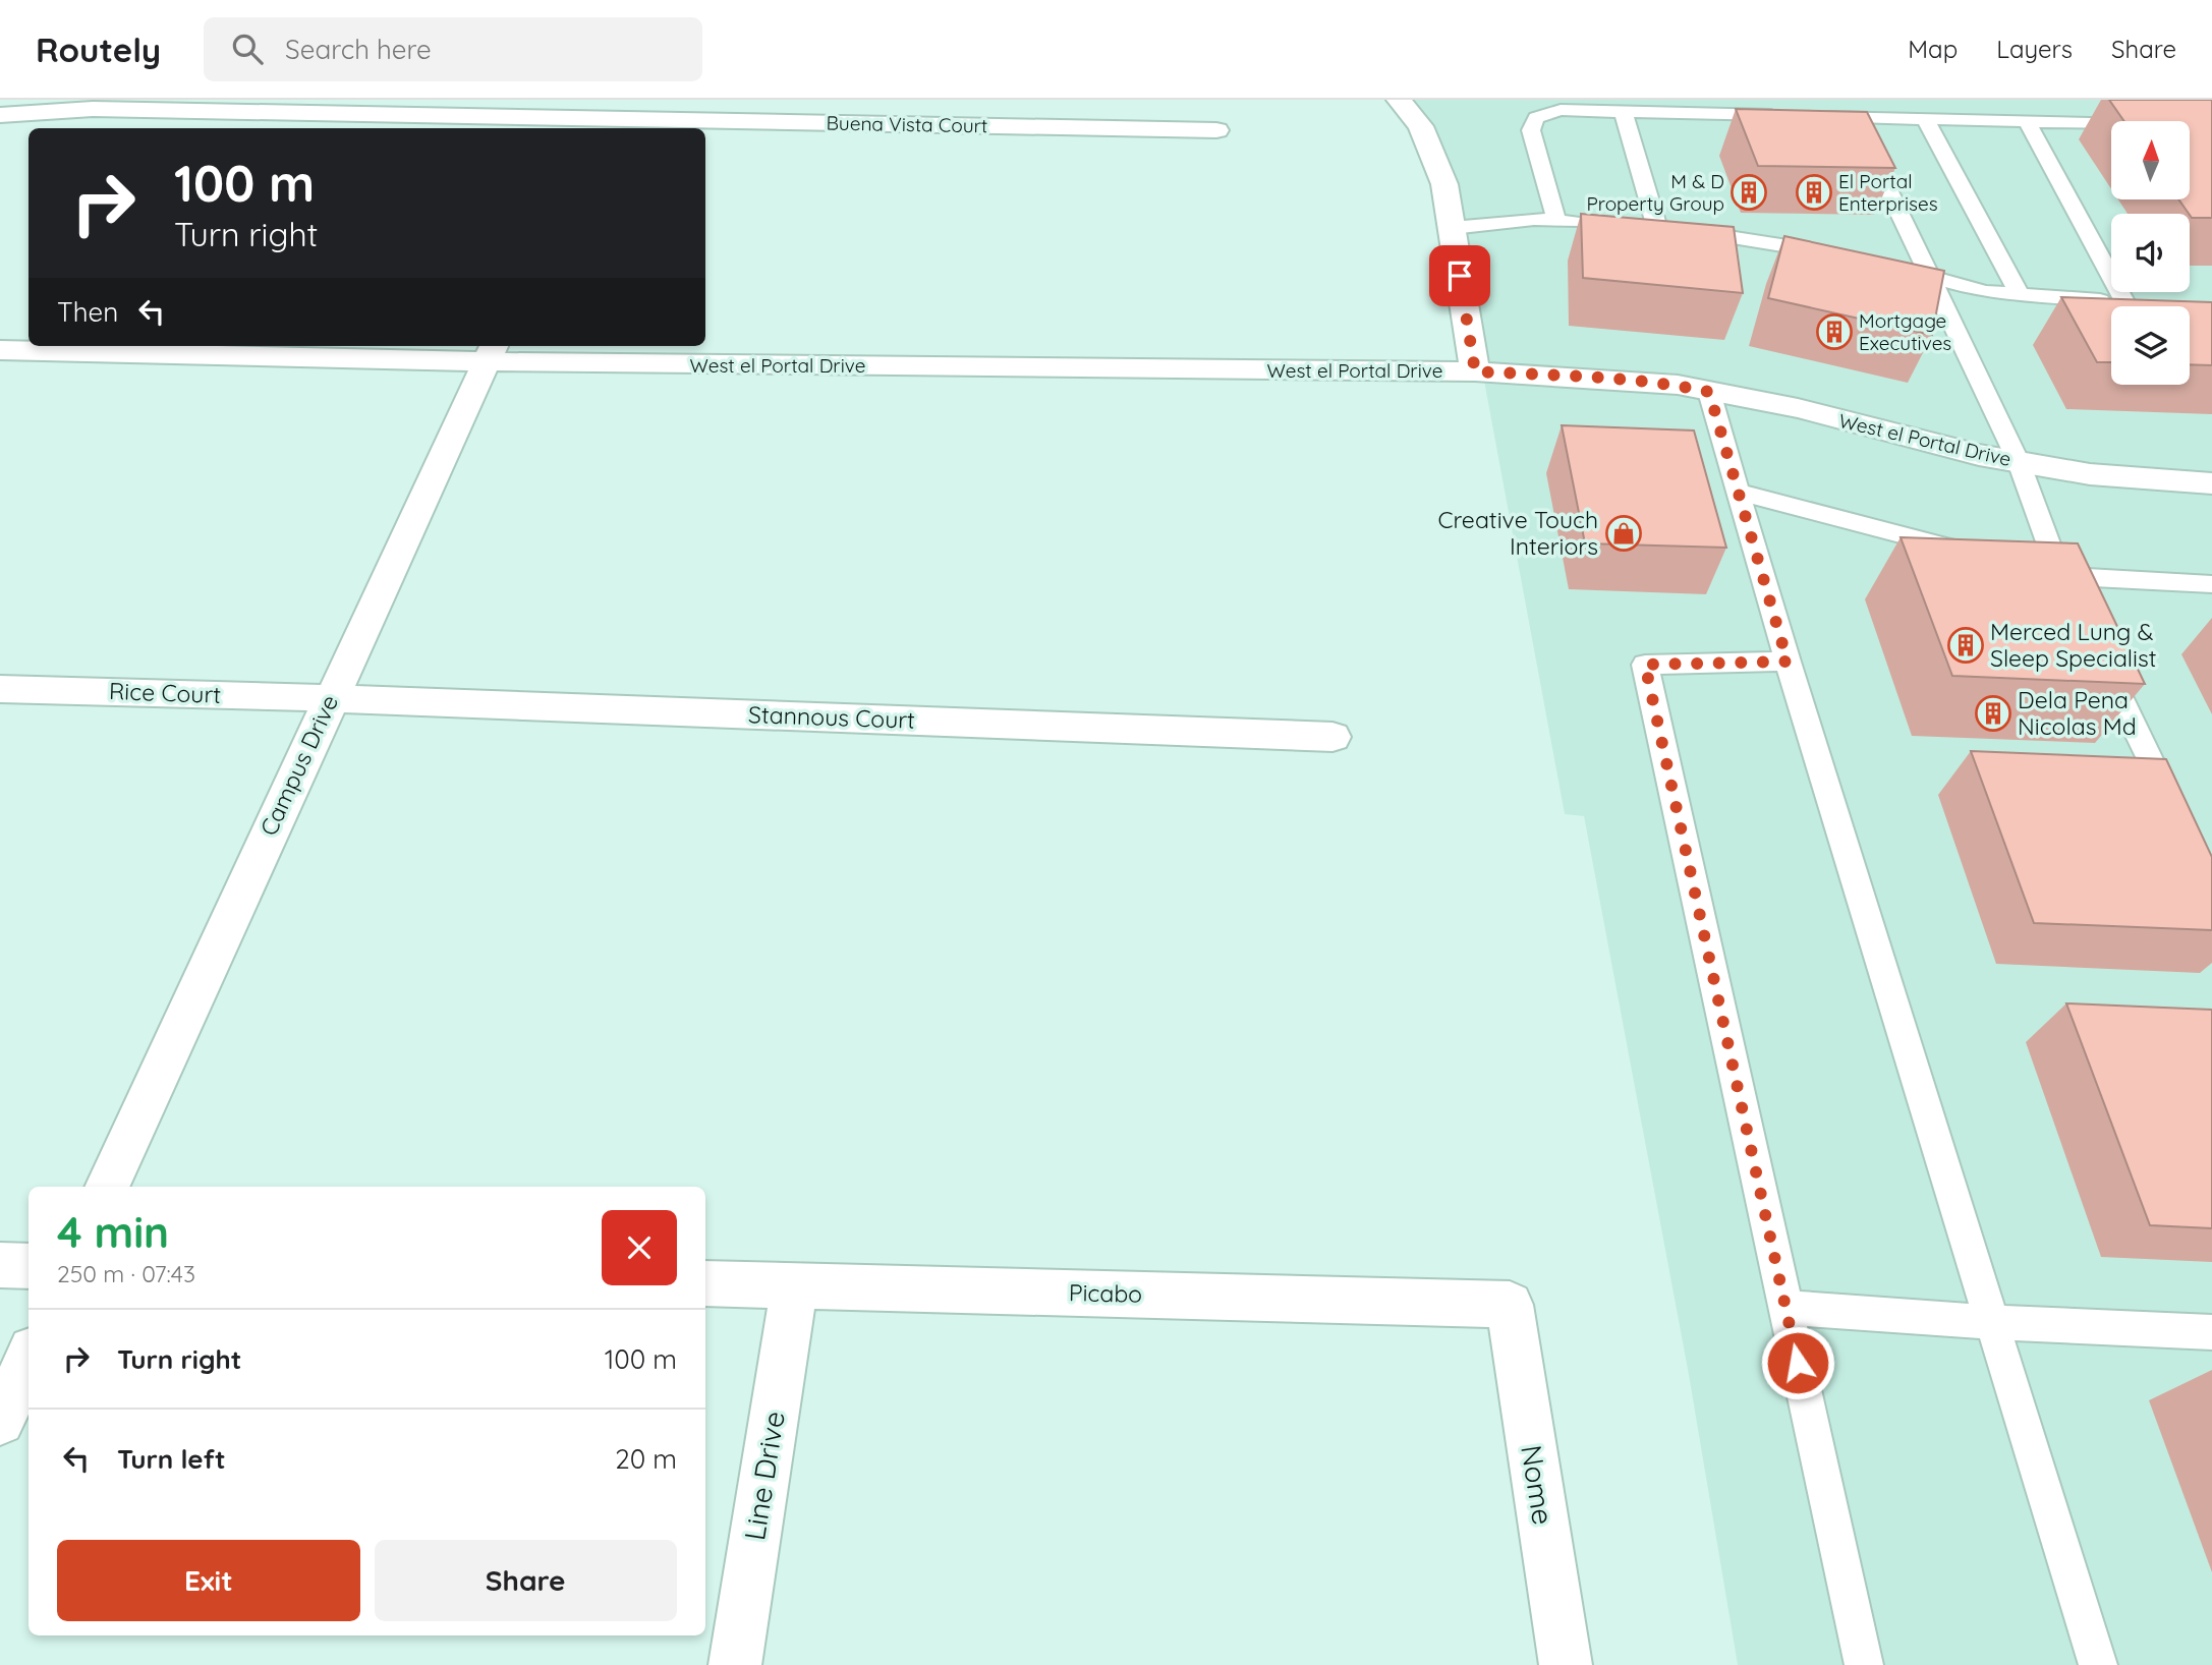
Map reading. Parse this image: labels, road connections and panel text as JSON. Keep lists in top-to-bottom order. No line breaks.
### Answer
{"streets":{"street":["Buena Vista Court","West el Portal Drive","Rice Court","Stannous Court","Campus Drive","Picabo","Line Drive","Nome"]},"crossings":[["West el Portal Drive","Campus Drive"],["Rice Court","Stannous Court"],["Rice Court","Campus Drive"],["Stannous Court","Campus Drive"],["Picabo","Line Drive"],["Picabo","Nome"]],"places":{"building":["M & D Property Group","El Portal Enterprises","Mortgage Executives","Merced Lung & Sleep Specialist","Dela Pena Nicolas Md"],"shop":["Creative Touch Interiors"]},"north":"top","page":{"header":"Routely","search":"Search here","nav":["Map","Layers","Share"],"turn":["100 m","Turn right"],"then":"Then","heading":["4 min","250 m · 07:43"],"list":[{"name":"Turn right","value":"100 m"},{"name":"Turn left","value":"20 m"}],"buttons":["Exit","Share"]}}
